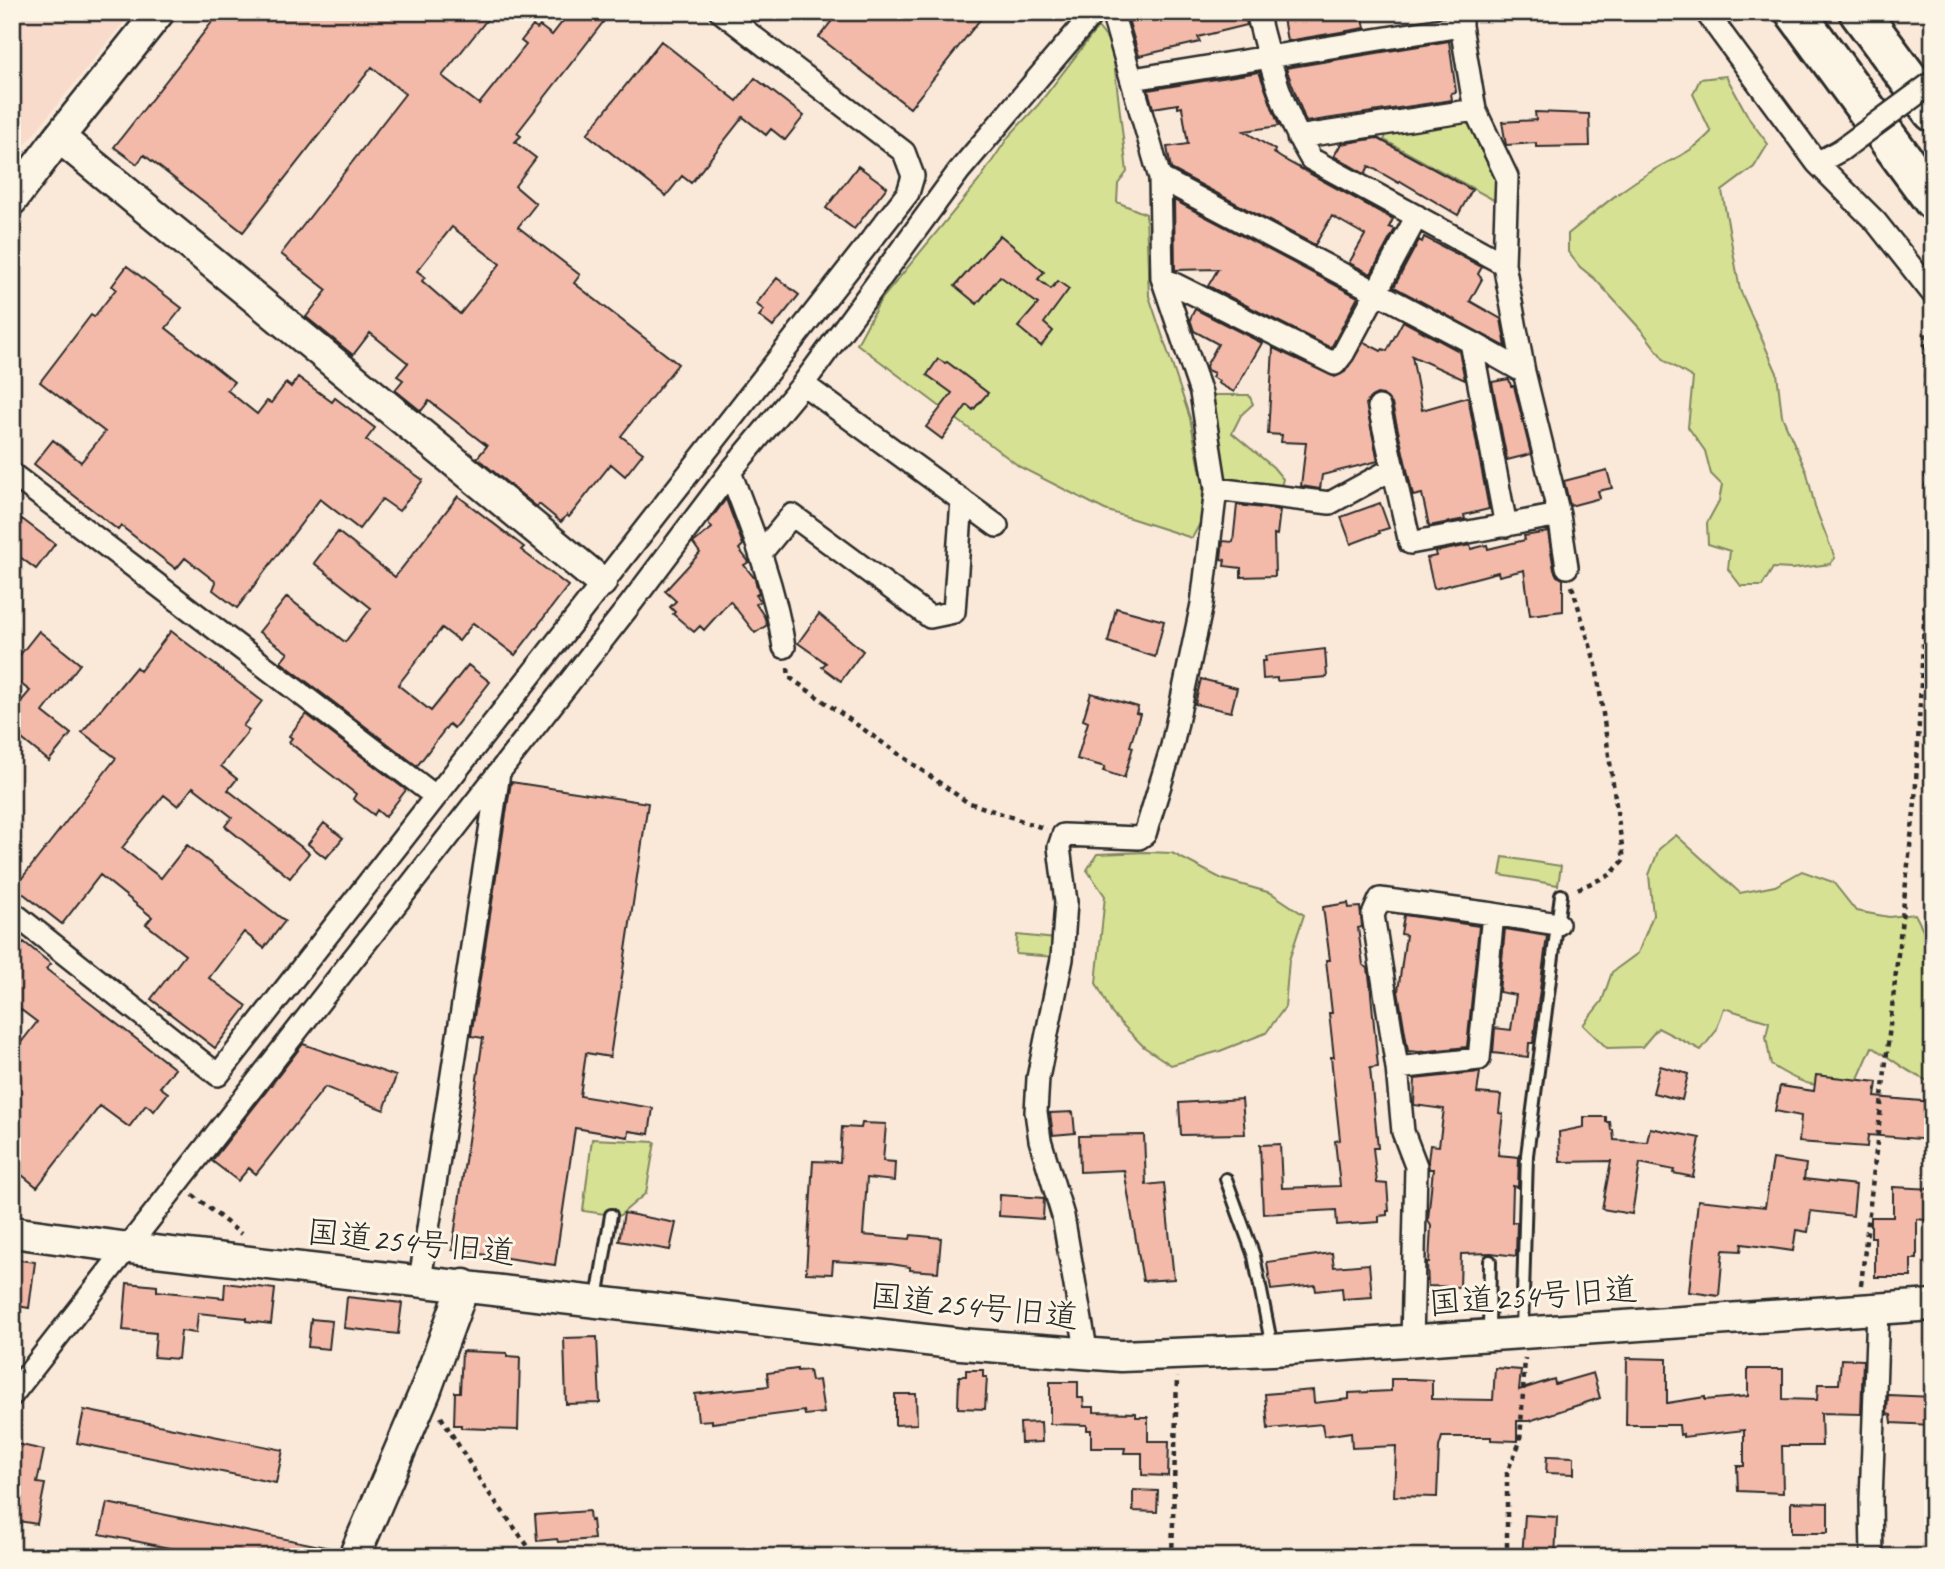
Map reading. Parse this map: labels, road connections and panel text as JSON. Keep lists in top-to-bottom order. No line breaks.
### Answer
{"streets":{"street":["国道254号旧道"]}}
